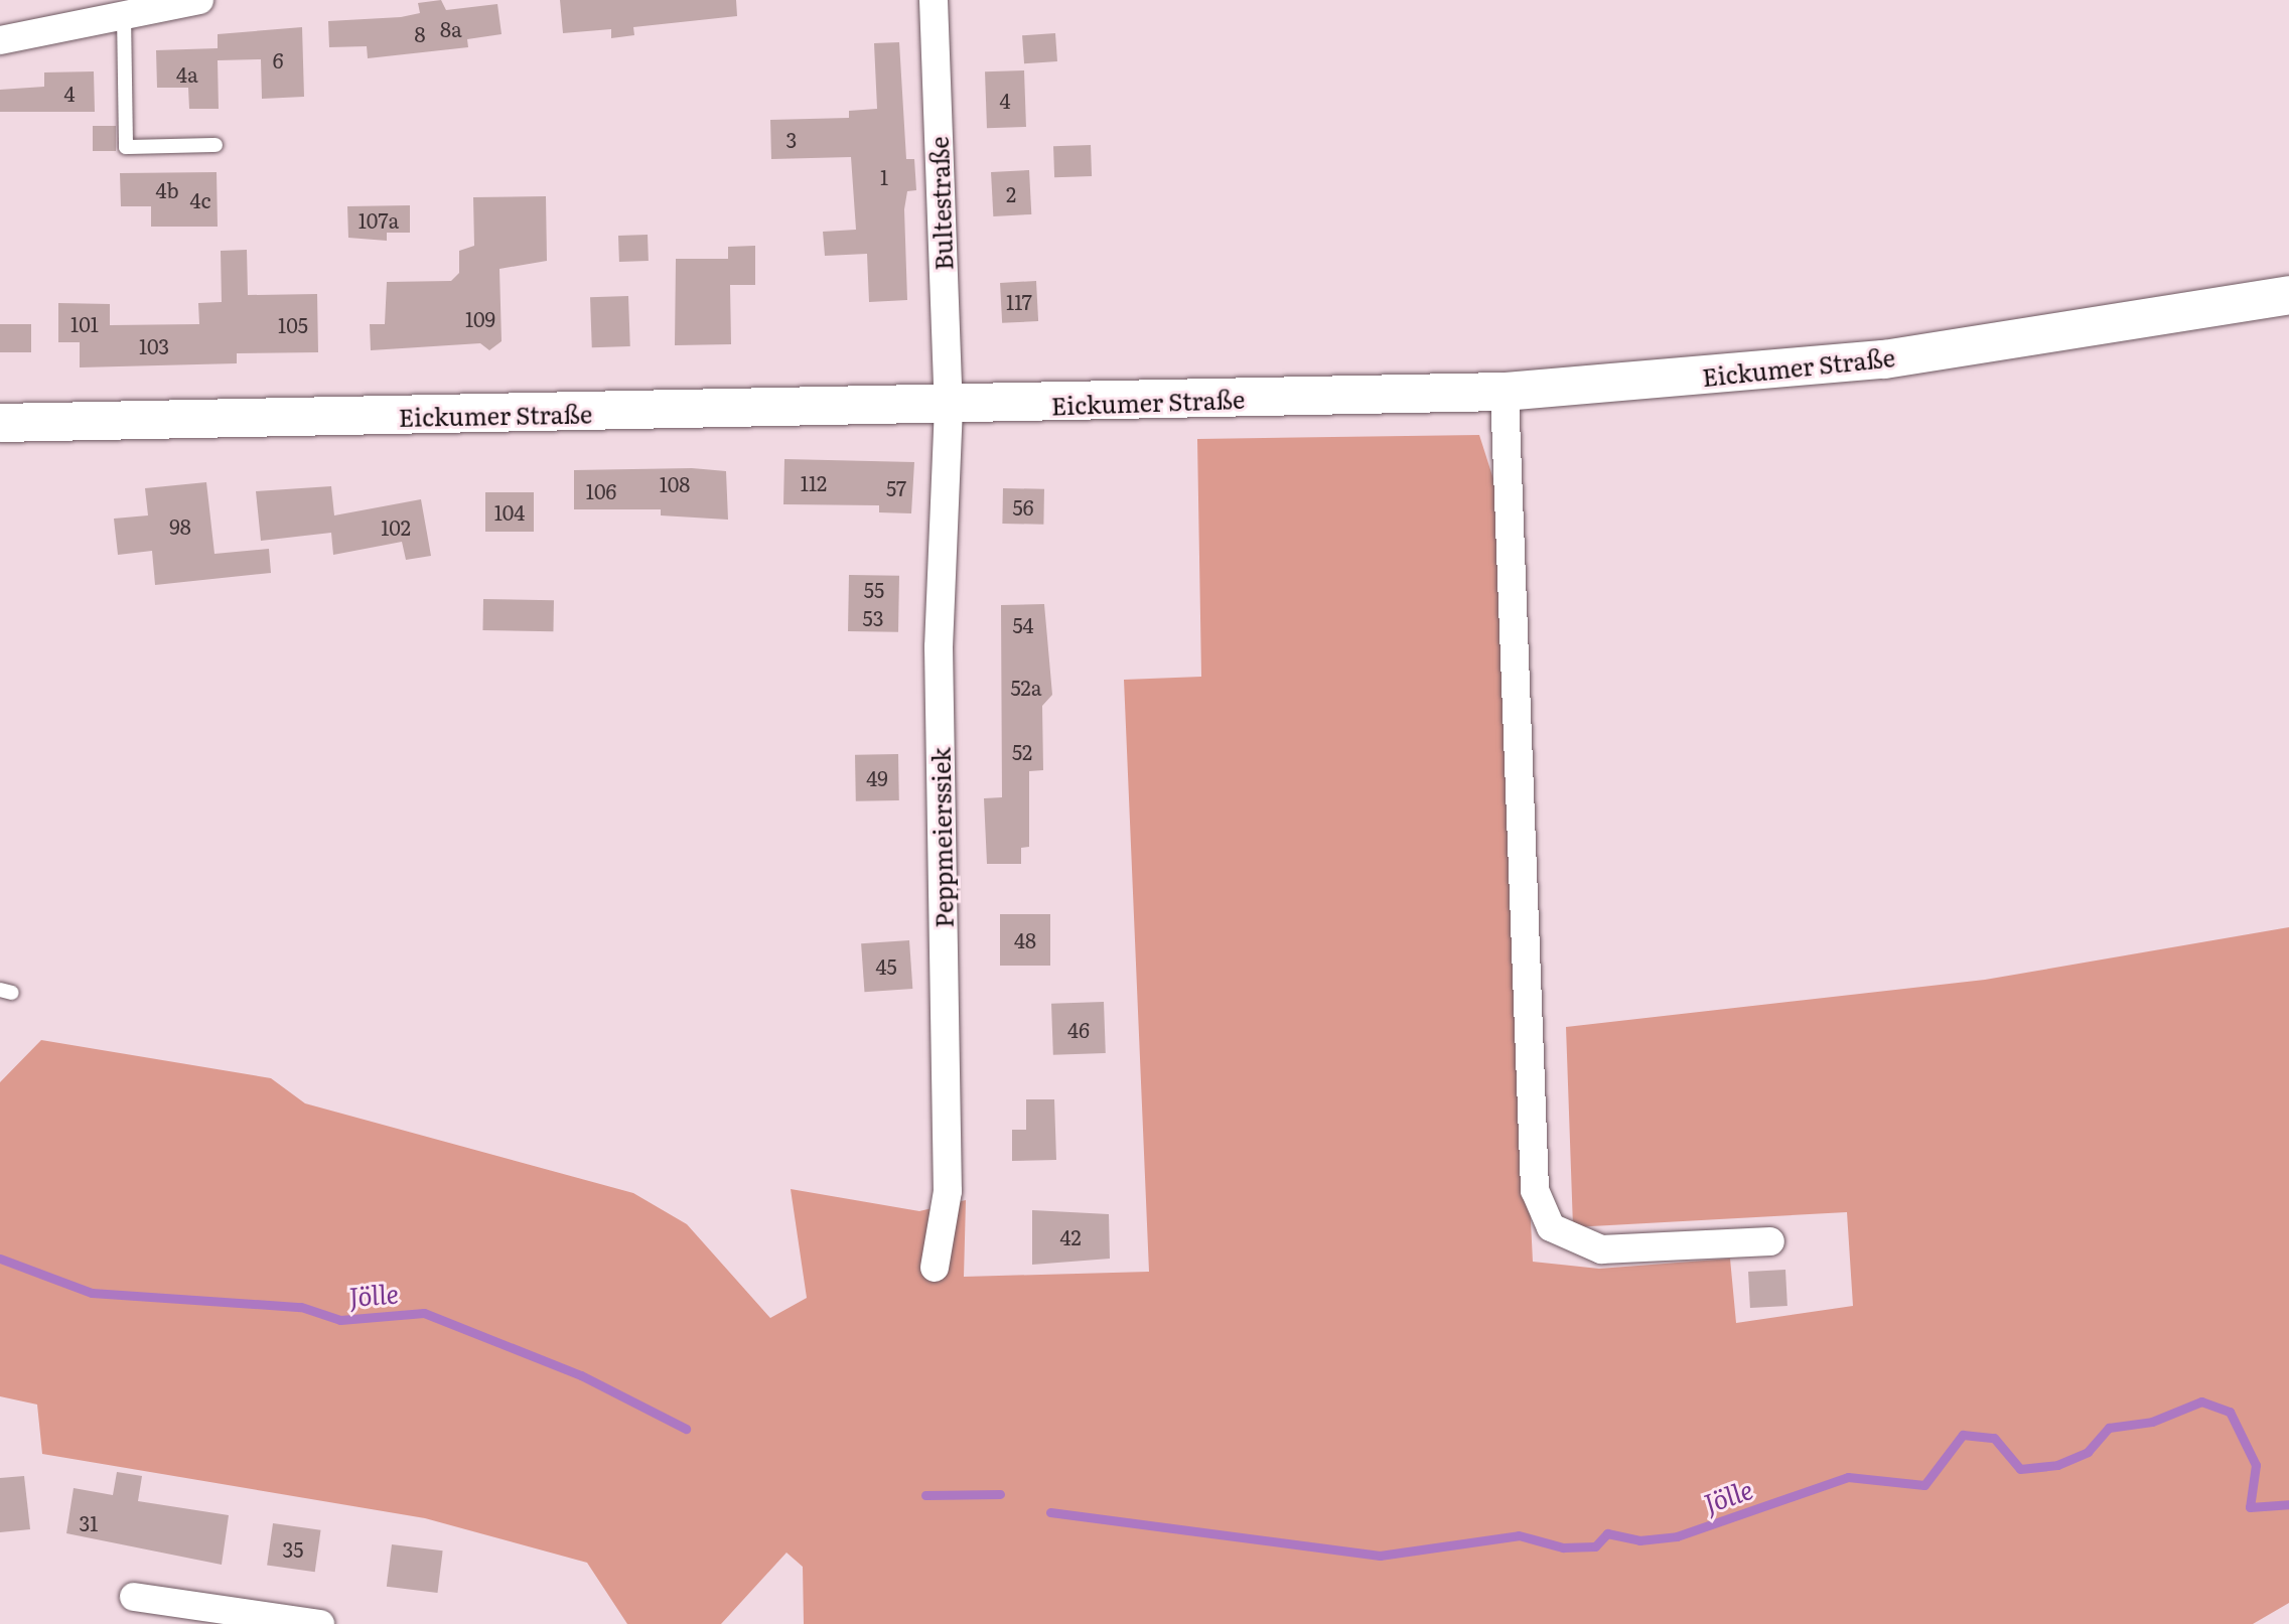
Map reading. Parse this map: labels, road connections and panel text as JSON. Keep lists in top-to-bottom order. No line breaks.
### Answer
{"streets":{"main road":["Eickumer Straße"],"street":["Bultestraße","Peppmeierssiek"]},"crossings":[["Bultestraße","Eickumer Straße"],["Bultestraße","Peppmeierssiek"],["Eickumer Straße","Peppmeierssiek"]],"water":["Jölle"],"house_numbers":["8a","8","6","4a","4","4","3","1","4b","2","4c","107a","117","109","101","105","103","112","108","57","106","56","104","98","102","55","53","54","52a","52","49","48","45","46","42","31","35"]}
